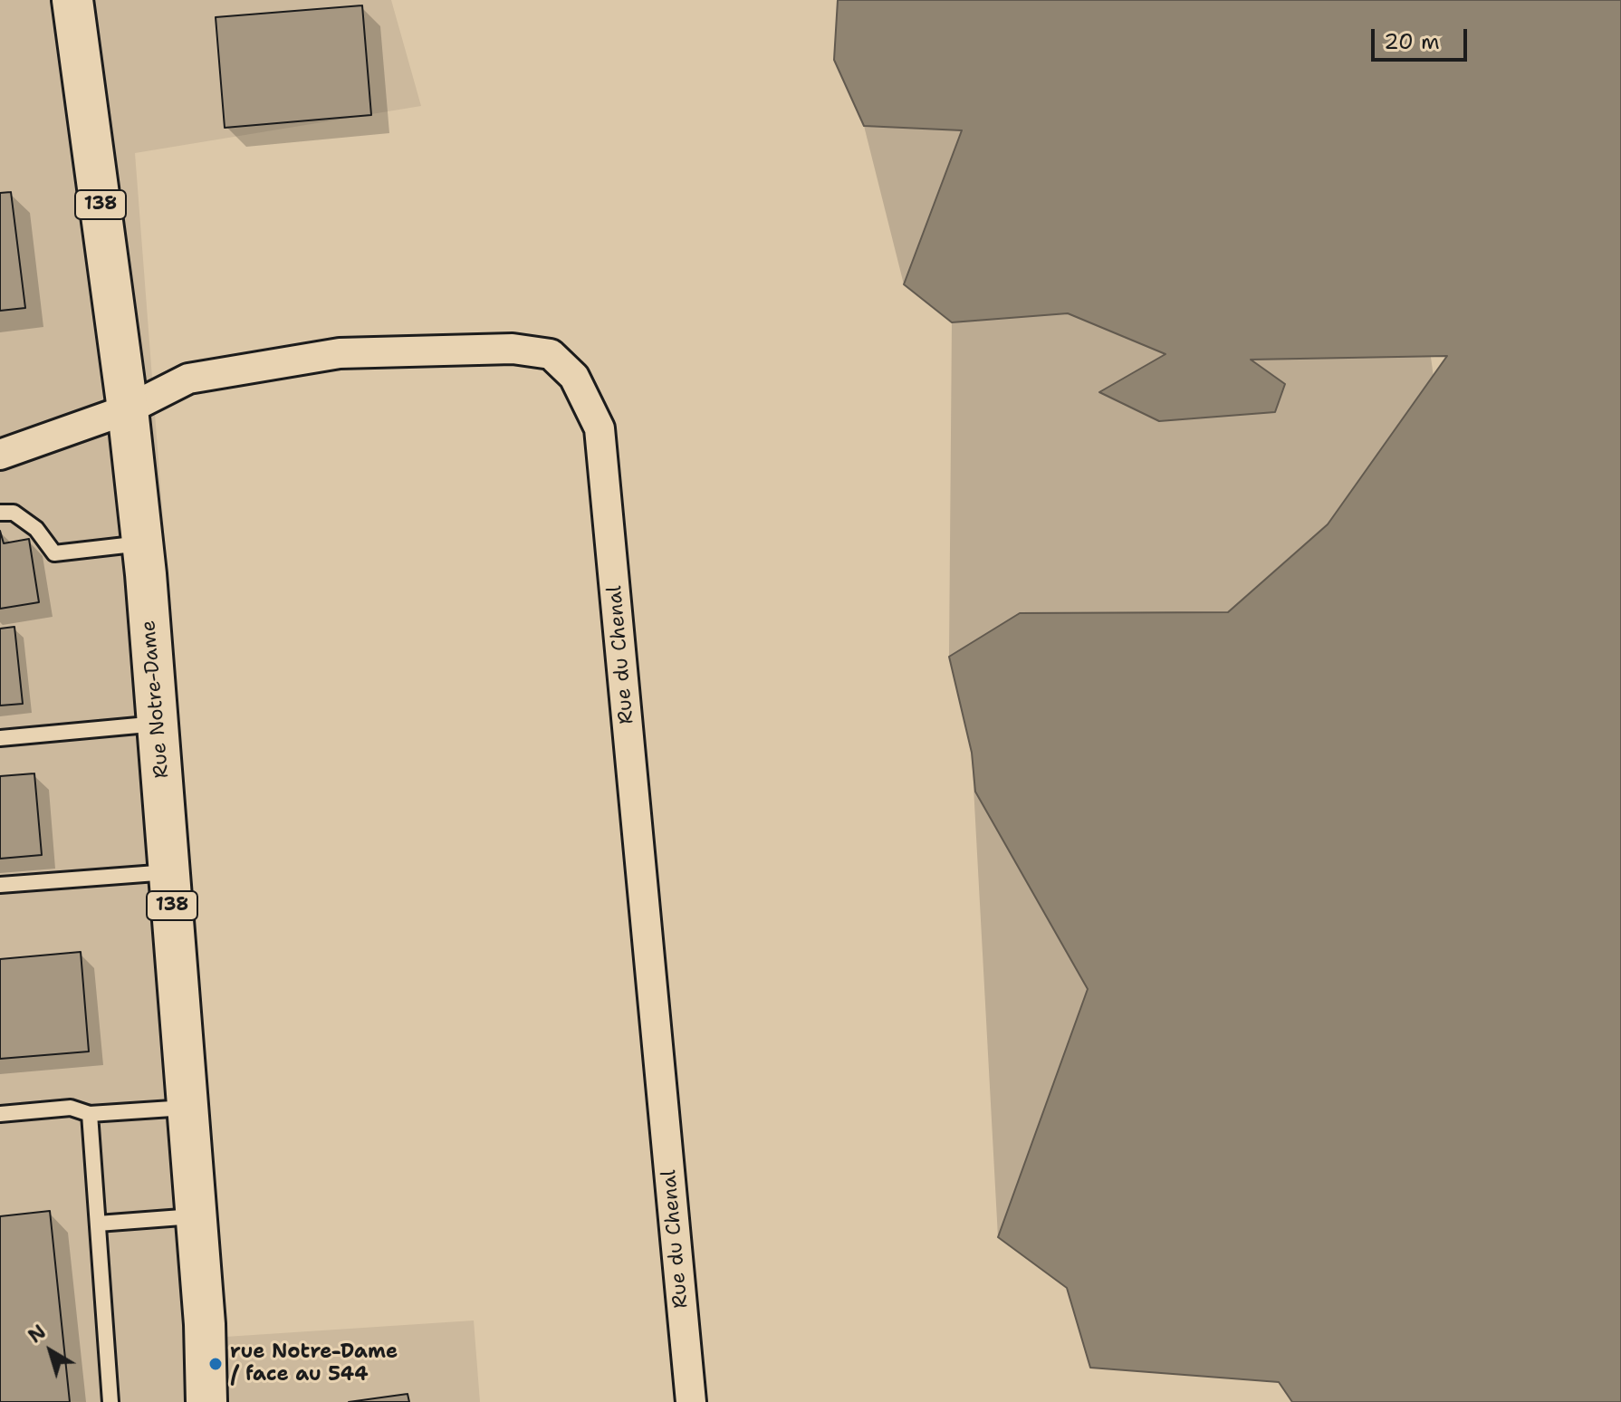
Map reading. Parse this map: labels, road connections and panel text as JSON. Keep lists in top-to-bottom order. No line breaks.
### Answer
{"streets":{"main road":["138","Rue Notre-Dame"],"street":["Rue du Chenal"]},"crossings":[["Rue du Chenal","Rue Notre-Dame"]],"places":["rue Notre-Dame / face au 544"],"scale_bar":"20 m","north":"top left"}
